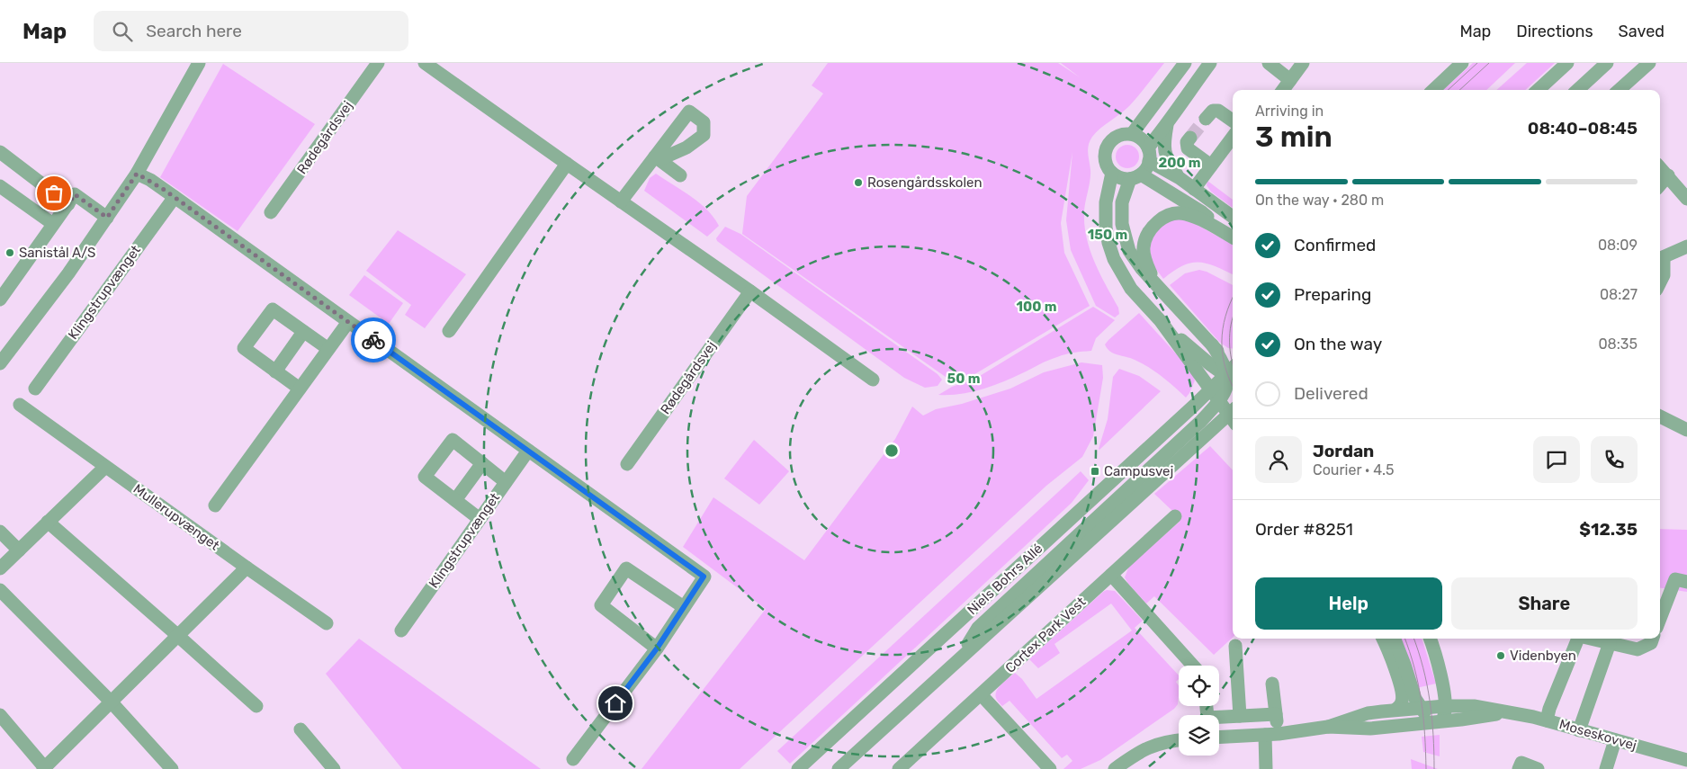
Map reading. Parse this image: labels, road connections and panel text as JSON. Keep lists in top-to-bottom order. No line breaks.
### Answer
{"streets":{"street":["Rødegårdsvej","Klingstrupvænget","Mullerupvænget","Niels Bohrs Allé","Cortex Park Vest","Moseskovvej"]},"places":{"other":["Rosengårdsskolen","Sanistål A/S","Videnbyen"],"transit":["Campusvej"]},"page":{"header":"Map","search":"Search here","nav":["Map","Directions","Saved"],"heading":["3 min","Arriving in","08:40–08:45"],"panel":["Jordan","Courier · 4.5","Order #8251","$12.35"],"bar":"On the way · 280 m","list":[["Confirmed","08:09"],["Preparing","08:27"],["On the way","08:35"],"Delivered"],"buttons":["Help","Share"]},"rings":["200 m","150 m","100 m","50 m"]}
